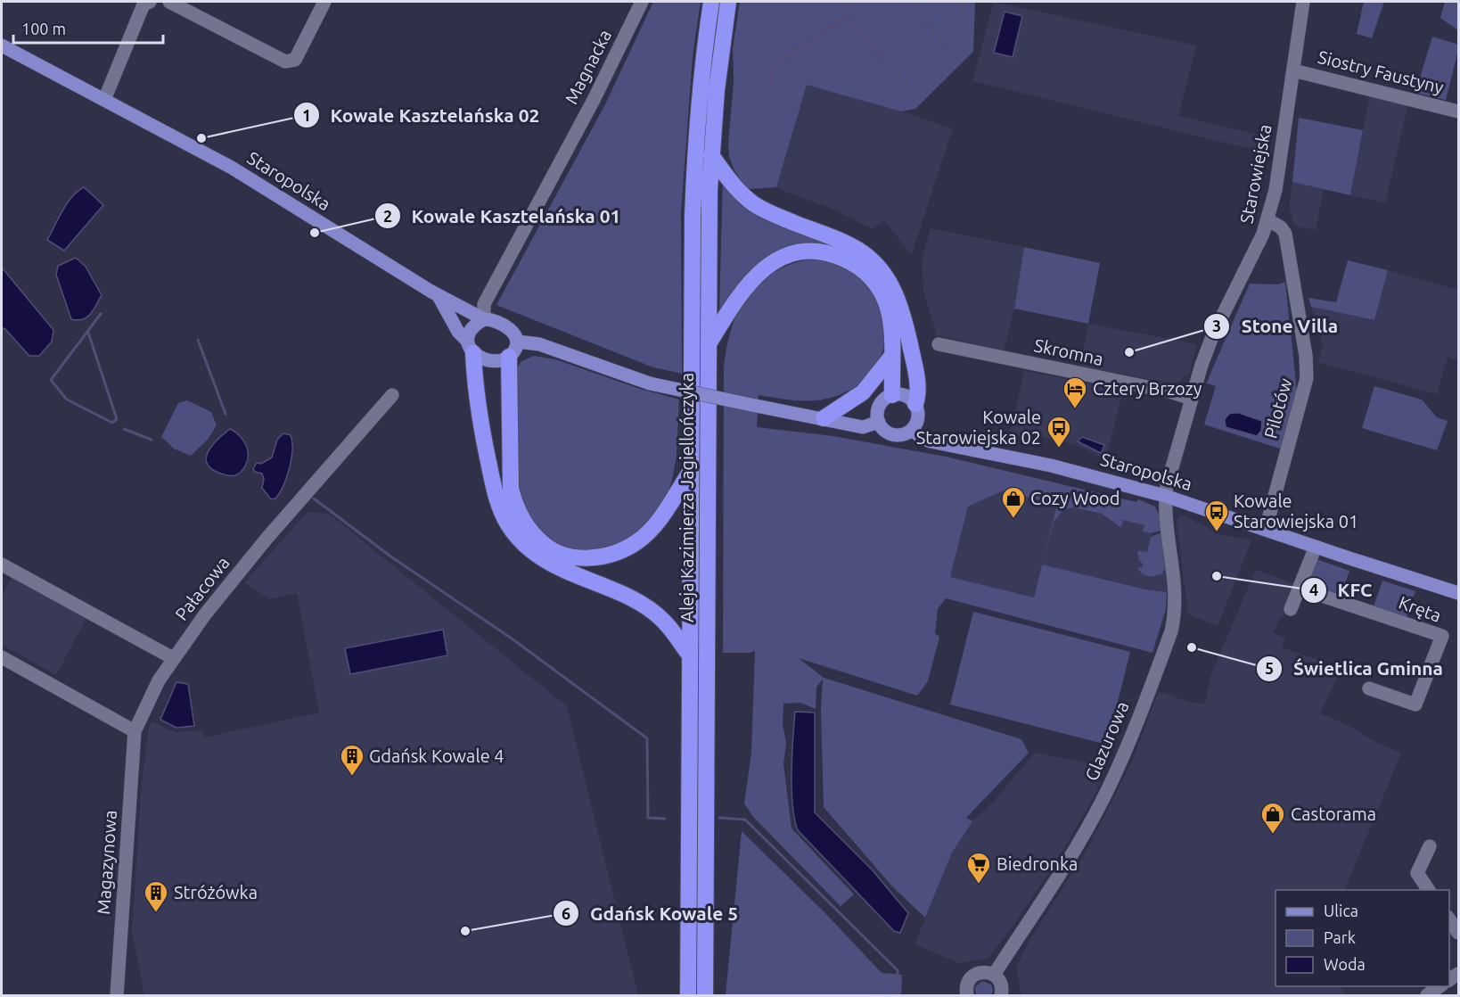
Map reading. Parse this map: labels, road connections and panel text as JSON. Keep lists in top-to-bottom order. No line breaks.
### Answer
{"streets":{"highway":["Aleja Kazimierza Jagiellończyka"],"main road":["Staropolska"],"street":["Magnacka","Siostry Faustyny","Starowiejska","Skromna","Pilotów","Pałacowa","Kręta","Glazurowa","Magazynowa"]},"crossings":[["Magnacka","Staropolska"],["Siostry Faustyny","Starowiejska"],["Starowiejska","Staropolska"],["Starowiejska","Skromna"],["Starowiejska","Pilotów"],["Starowiejska","Glazurowa"],["Staropolska","Glazurowa"],["Pałacowa","Magazynowa"]],"places":{"other":["Kowale Kasztelańska 02","Kowale Kasztelańska 01","Stone Villa","KFC","Świetlica Gminna","Gdańsk Kowale 5"],"hotel":["Cztery Brzozy"],"bus stop":["Kowale Starowiejska 02","Kowale Starowiejska 01"],"shop":["Cozy Wood","Castorama"],"building":["Gdańsk Kowale 4","Stróżówka"],"supermarket":["Biedronka"]},"legend":["Ulica","Park","Woda"],"scale_bar":"100 m"}
